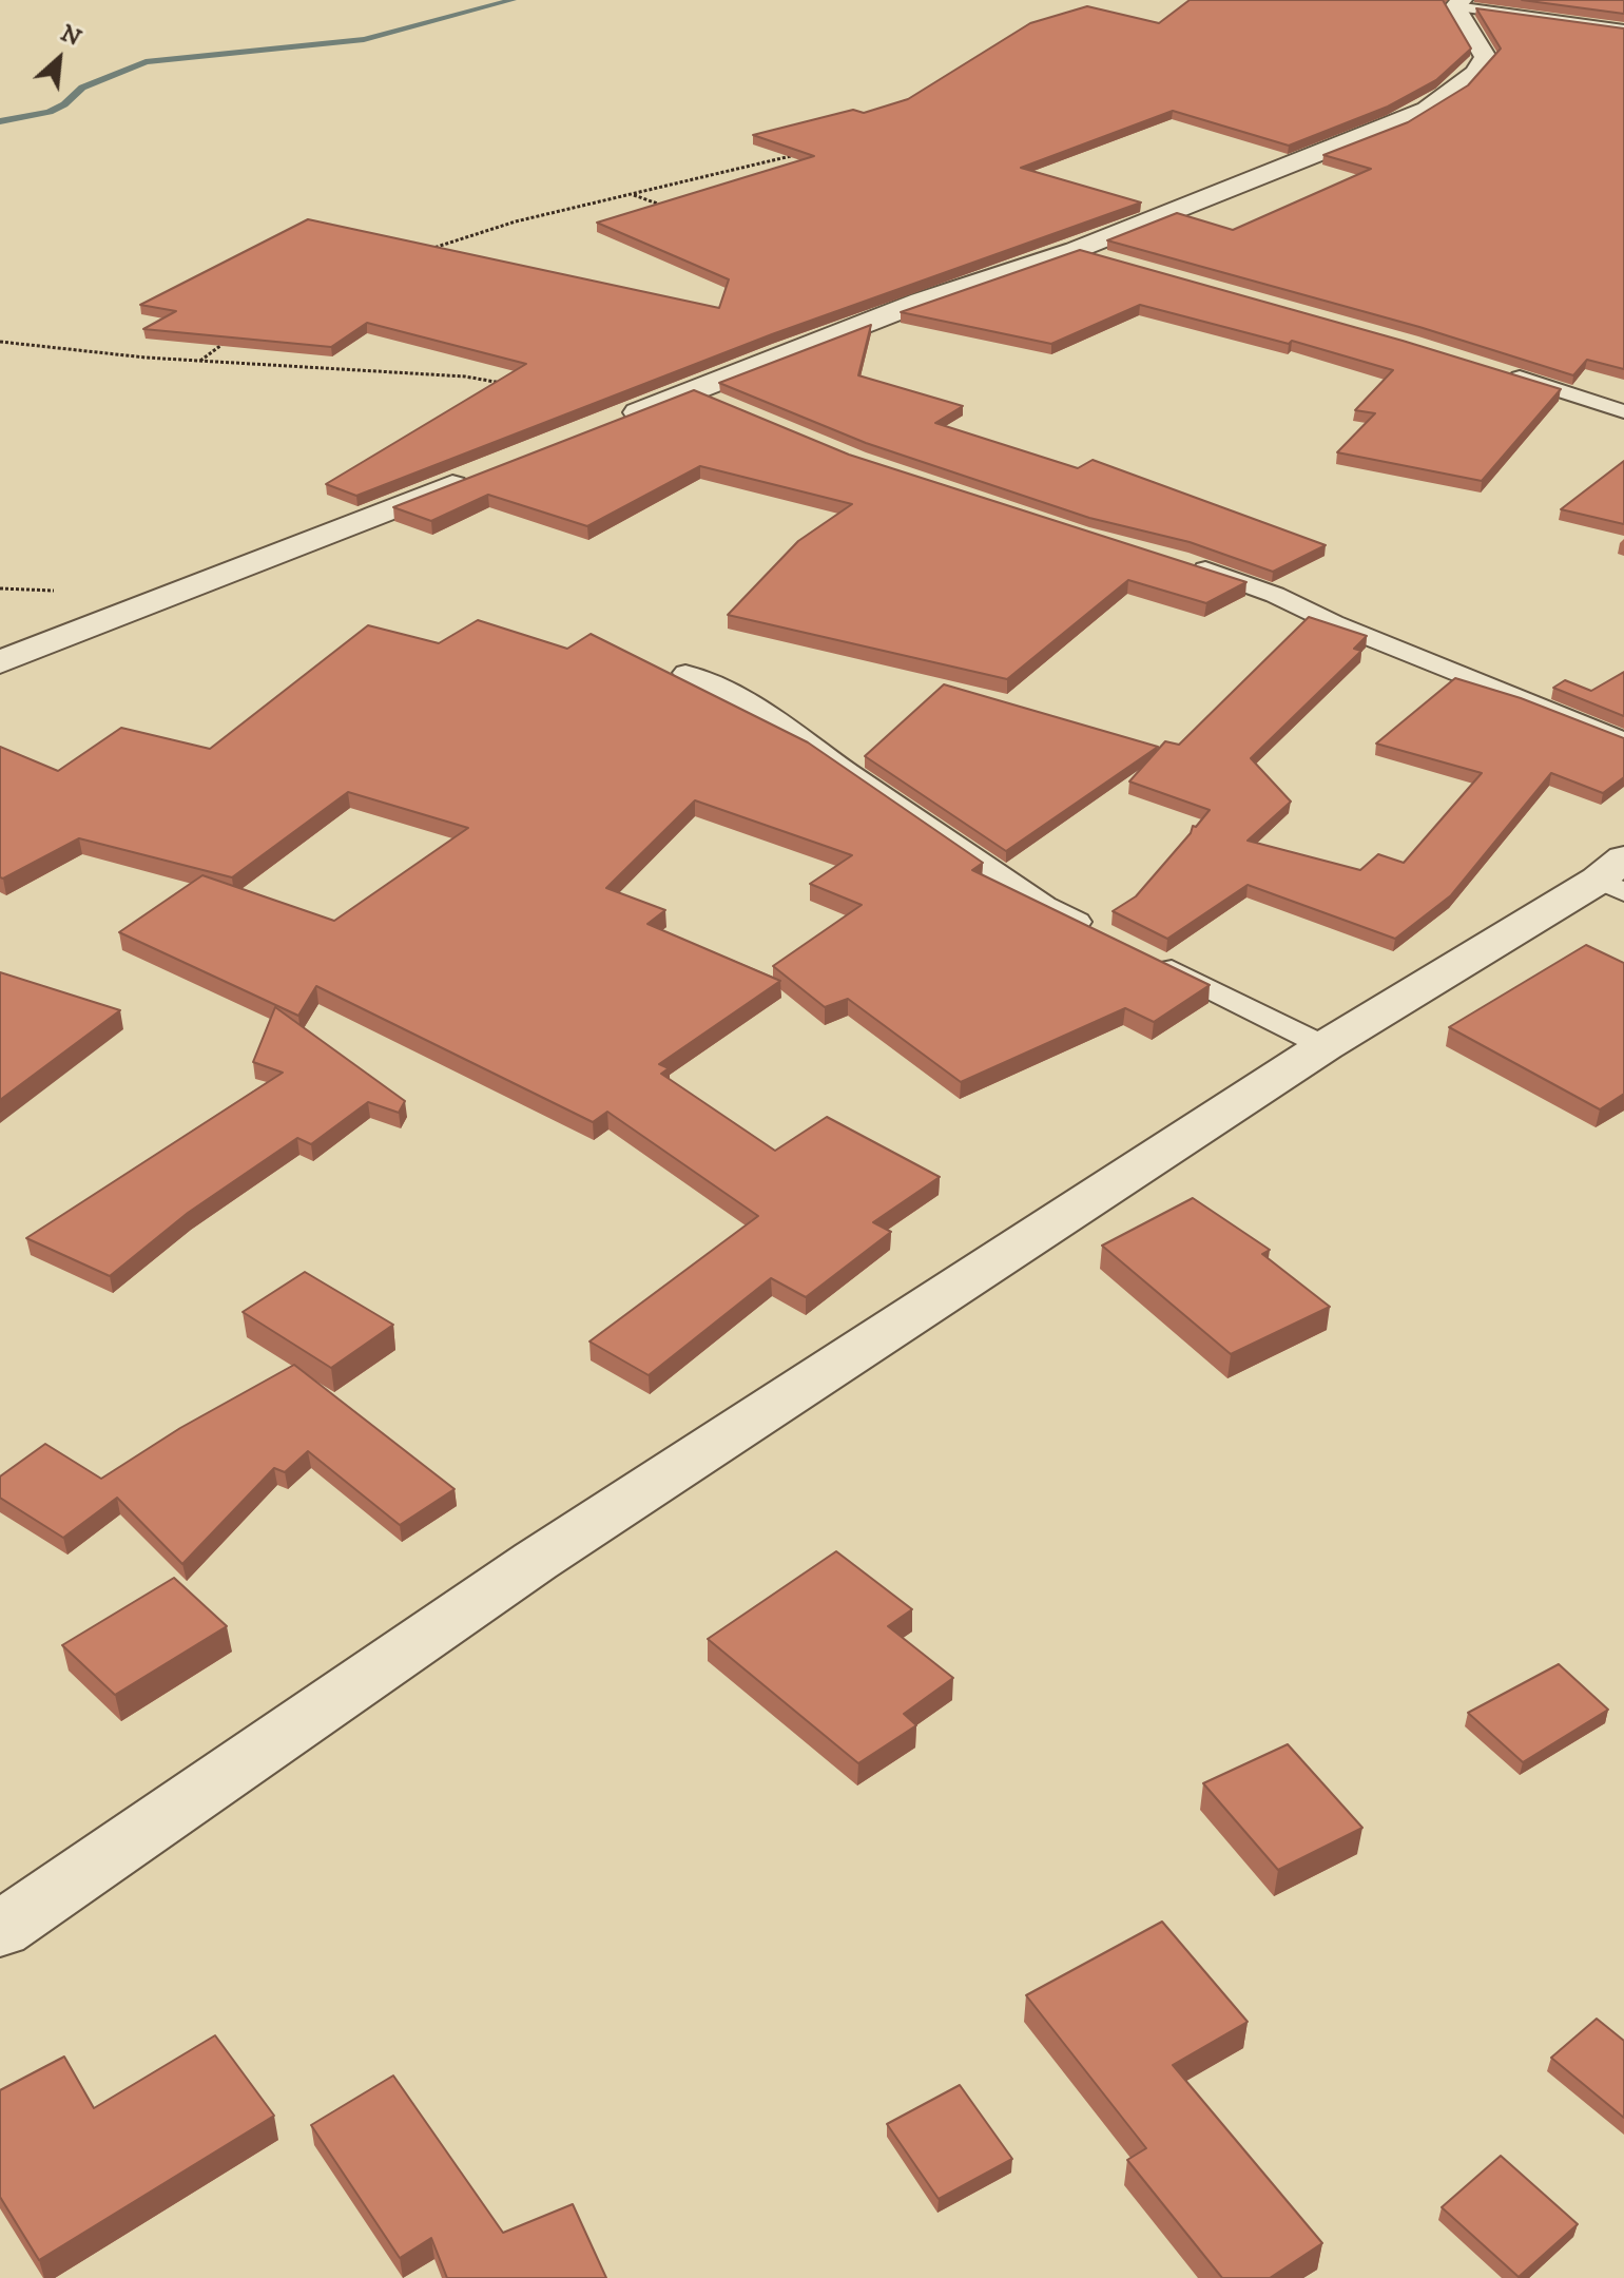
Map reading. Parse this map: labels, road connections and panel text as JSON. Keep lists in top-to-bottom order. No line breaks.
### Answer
{"north":"top right"}
